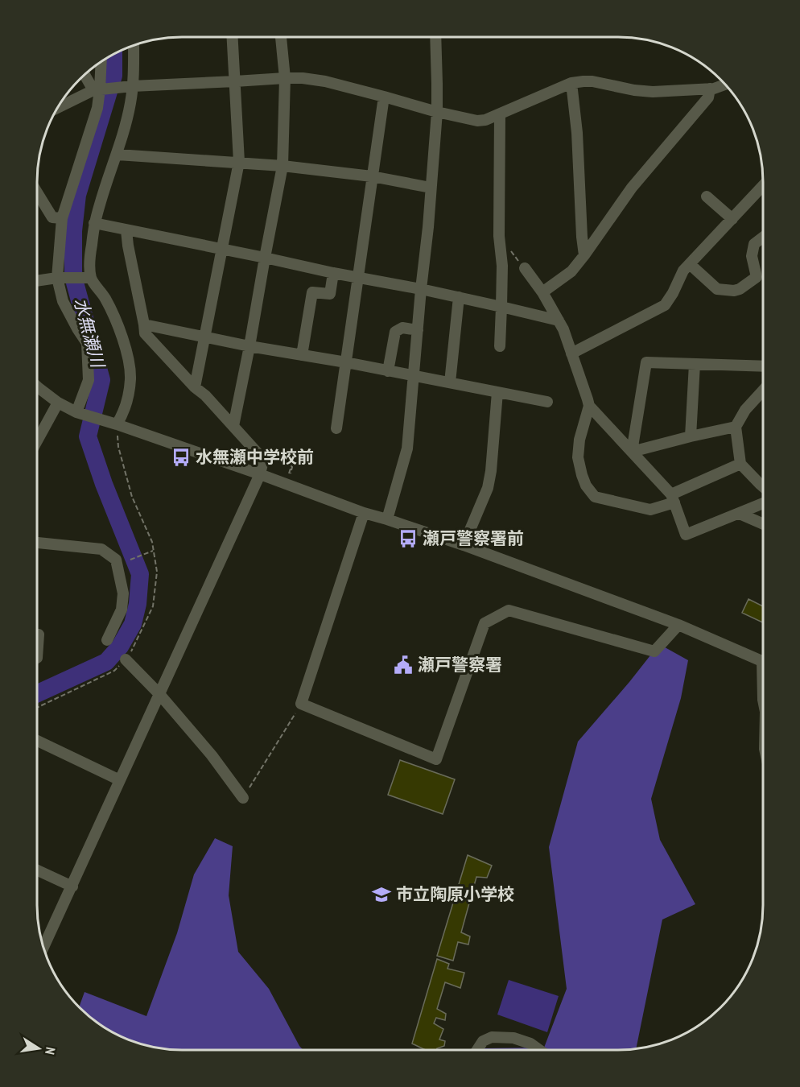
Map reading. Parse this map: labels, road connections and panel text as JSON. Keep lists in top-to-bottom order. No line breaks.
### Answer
{"water":["水無瀬川"],"places":{"bus stop":["水無瀬中学校前","瀬戸警察署前"],"public building":["瀬戸警察署"],"school or university":["市立陶原小学校"]},"north":"right"}
